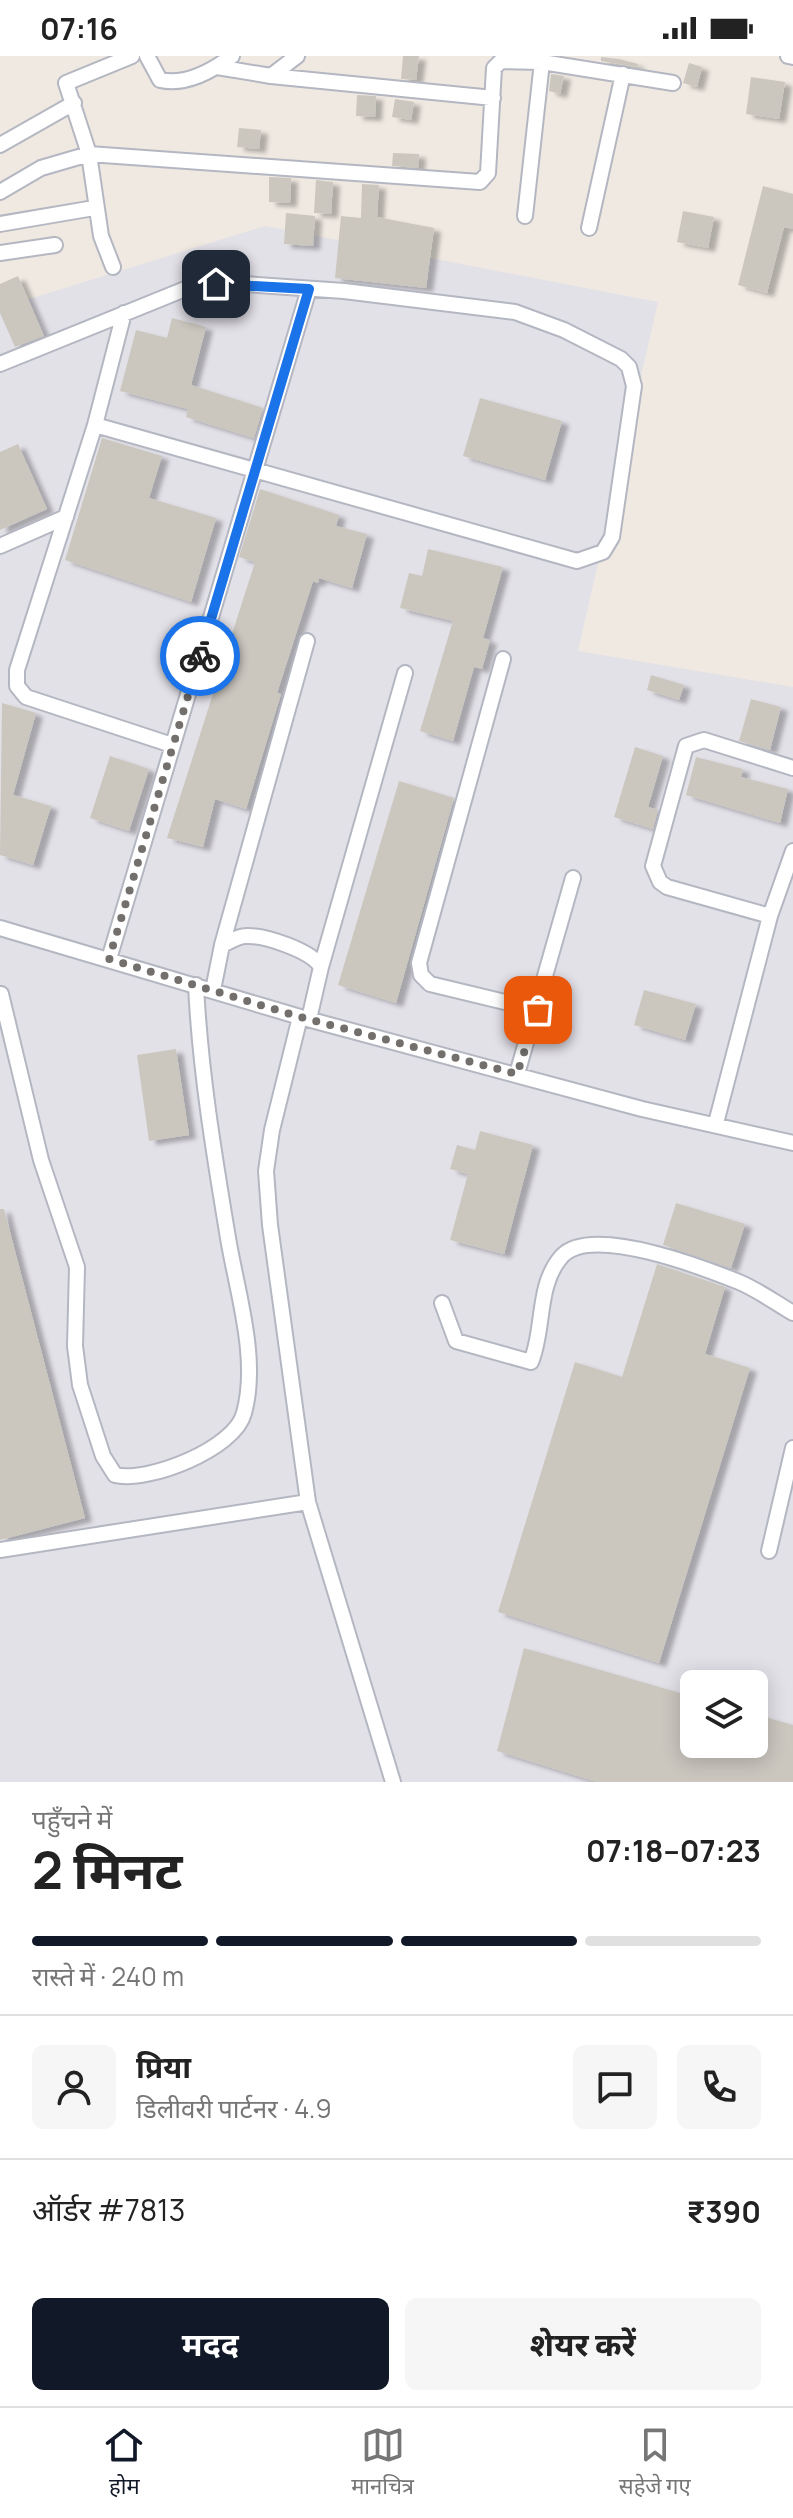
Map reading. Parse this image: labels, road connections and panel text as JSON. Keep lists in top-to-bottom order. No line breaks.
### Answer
{"page":{"status":"07:16","heading":["2 मिनट","पहुँचने में","07:18–07:23"],"panel":["प्रिया","डिलीवरी पार्टनर · 4.9","ऑर्डर #7813","₹390"],"bar":"रास्ते में · 240 m","buttons":["मदद","शेयर करें"],"tabs":["होम","मानचित्र","सहेजे गए"]}}
